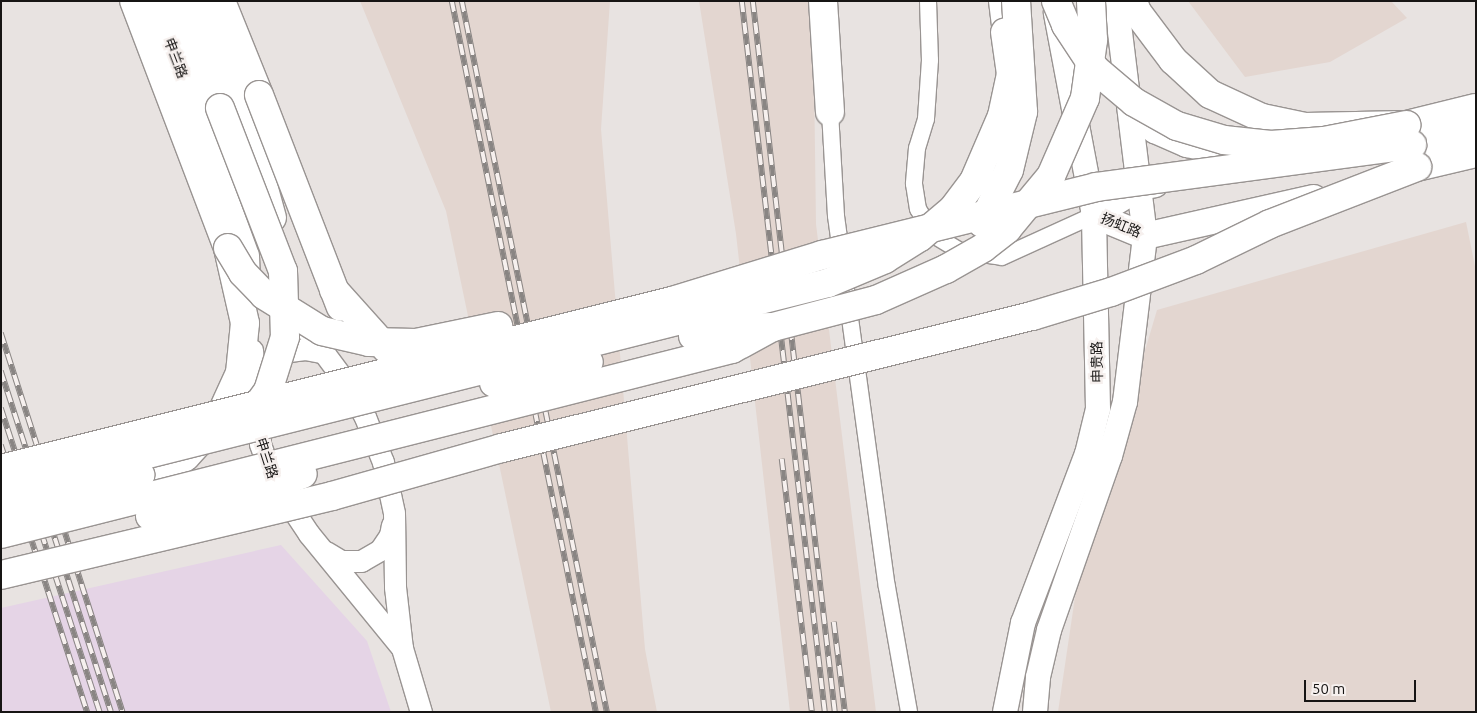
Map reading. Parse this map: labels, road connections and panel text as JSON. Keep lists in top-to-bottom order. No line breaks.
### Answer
{"streets":{"main road":["扬虹路","申贵路"],"street":["申兰路"]},"crossings":[["扬虹路","申贵路"]],"scale_bar":"50 m"}
